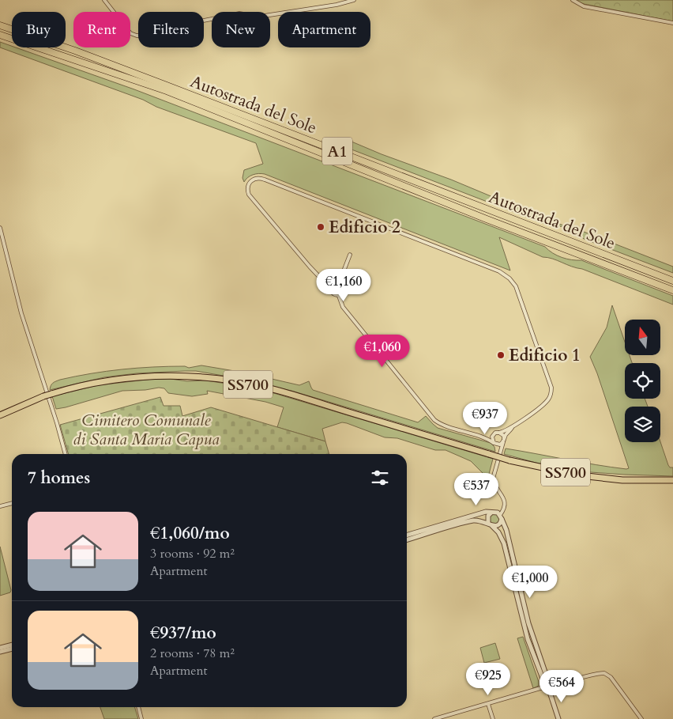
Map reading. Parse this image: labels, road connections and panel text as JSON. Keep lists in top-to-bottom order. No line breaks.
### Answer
{"streets":{"highway":["Autostrada del Sole","A1","SS700"]},"parks":["Cimitero Comunale di Santa Maria Capua"],"places":["Edificio 2","Edificio 1"],"north":"top","page":{"chip":["Buy","Rent","Filters","New","Apartment"],"price":["€1,160","€1,060","€937","€537","€1,000","€925","€564"],"heading":"7 homes","list":[{"name":"€1,060/mo","note":"3 rooms · 92 m² · Apartment"},{"name":"€937/mo","note":"2 rooms · 78 m² · Apartment"}]}}
